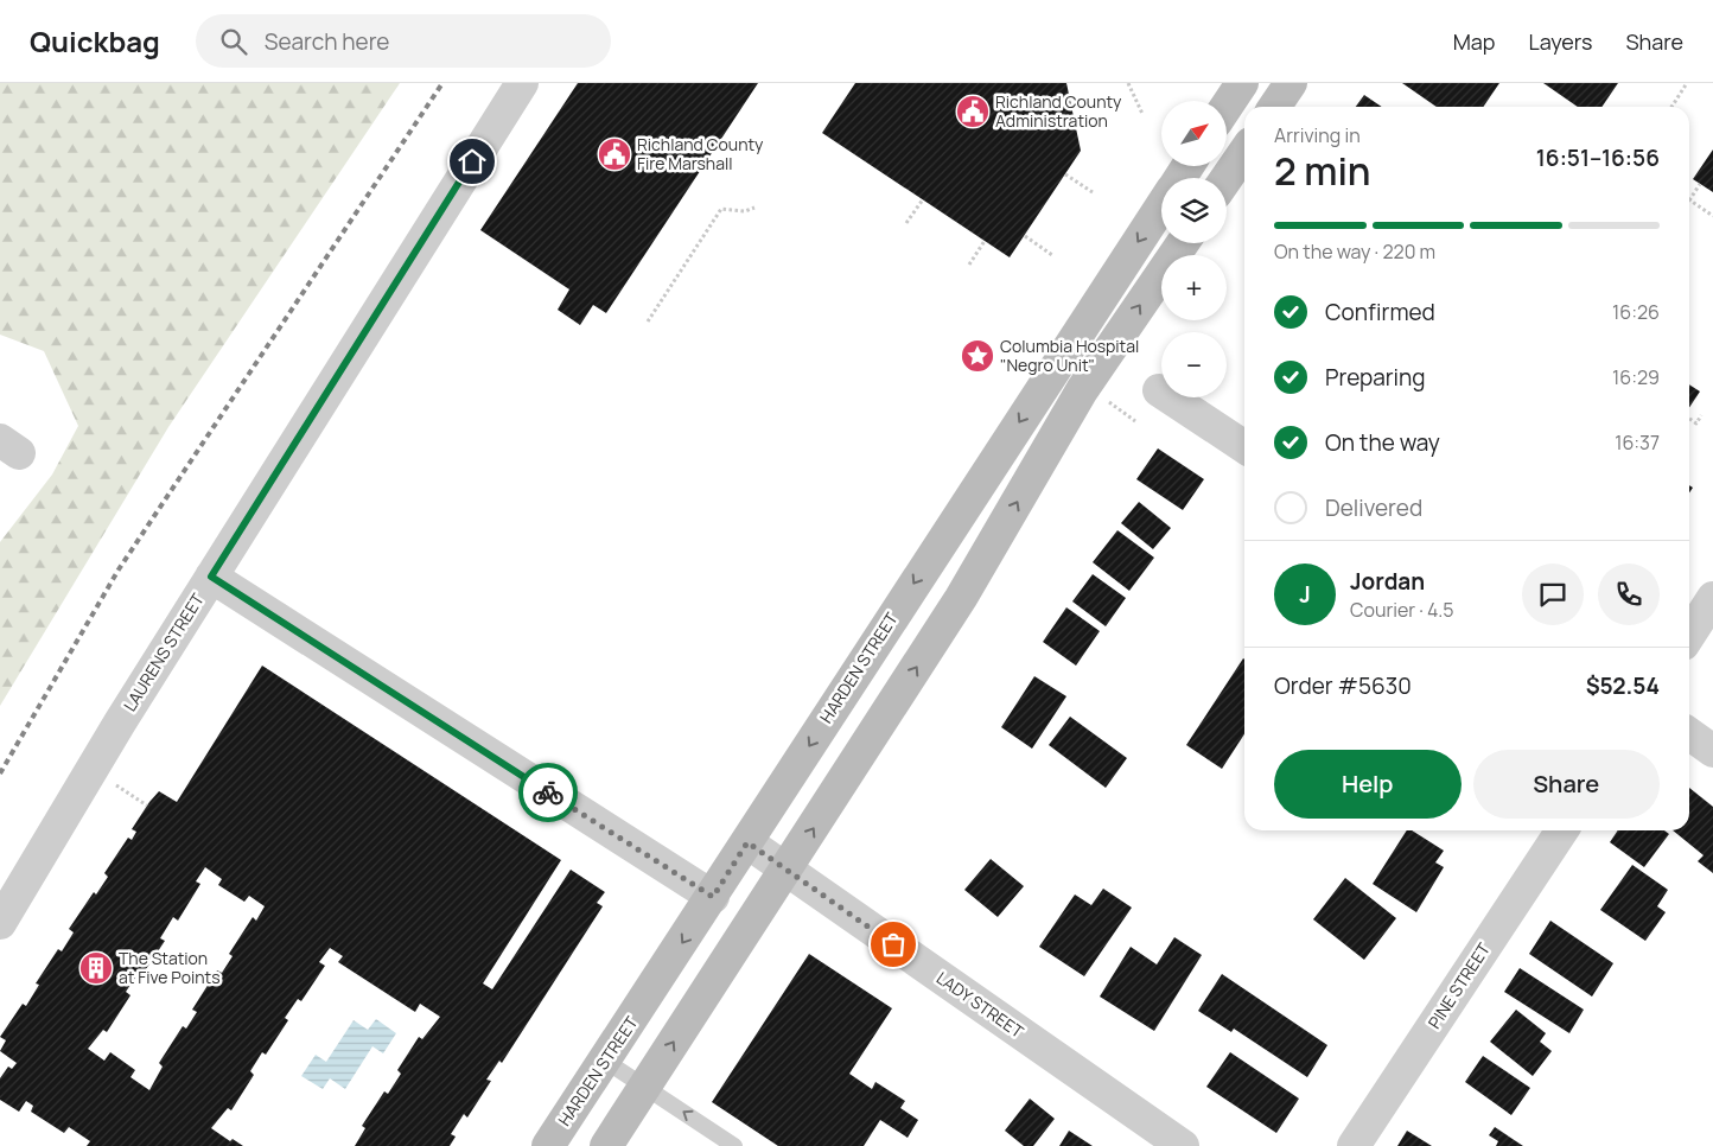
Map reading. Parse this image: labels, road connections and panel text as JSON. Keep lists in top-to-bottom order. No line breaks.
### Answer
{"streets":{"main road":["HARDEN STREET"],"street":["LAURENS STREET","PINE STREET","LADY STREET"]},"crossings":[["HARDEN STREET","LADY STREET"]],"places":{"public building":["Richland County Administration","Richland County Fire Marshall"],"place":["Columbia Hospital \"Negro Unit\""],"building":["The Station at Five Points"]},"north":"top right","page":{"header":"Quickbag","search":"Search here","nav":["Map","Layers","Share"],"map_buttons":["+","−"],"heading":["2 min","Arriving in","16:51–16:56"],"panel":["Jordan","Courier · 4.5","Order #5630","$52.54"],"bar":"On the way · 220 m","list":[["Confirmed","16:26"],["Preparing","16:29"],["On the way","16:37"],"Delivered"],"round":"J","buttons":["Help","Share"]}}
